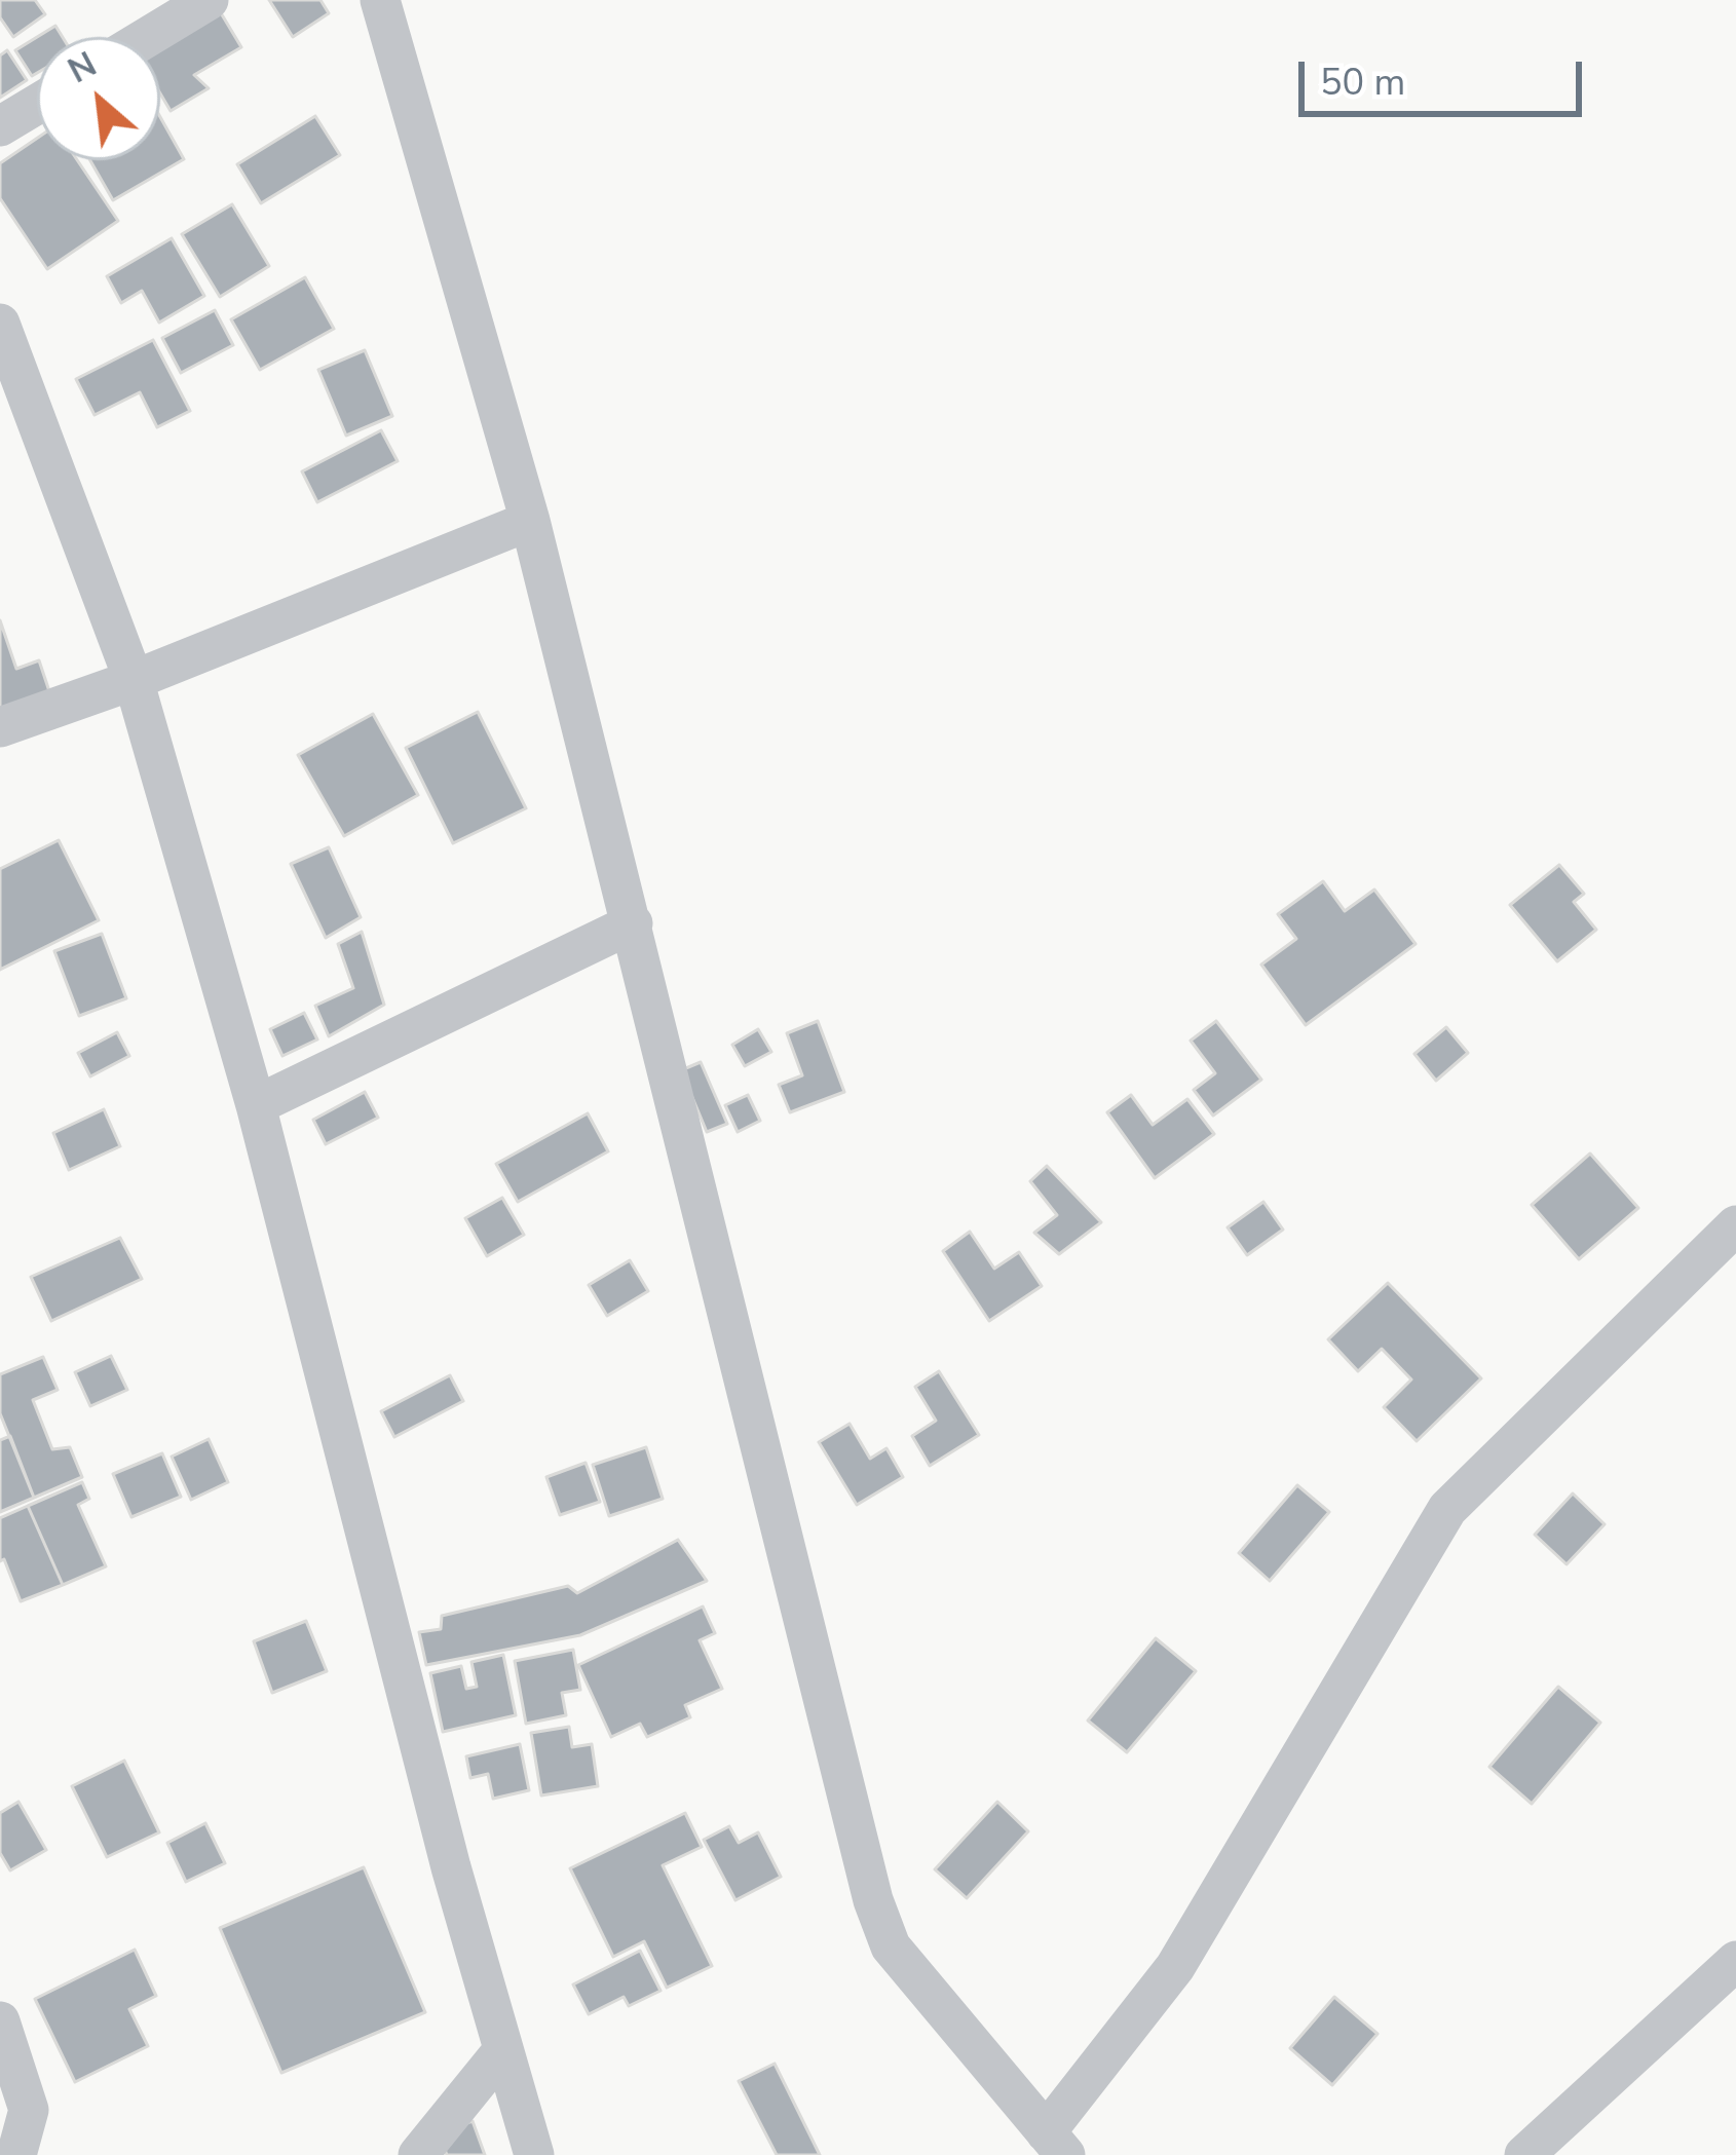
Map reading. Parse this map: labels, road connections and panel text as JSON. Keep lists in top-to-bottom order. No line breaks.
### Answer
{"scale_bar":"50 m","north":"top left"}
